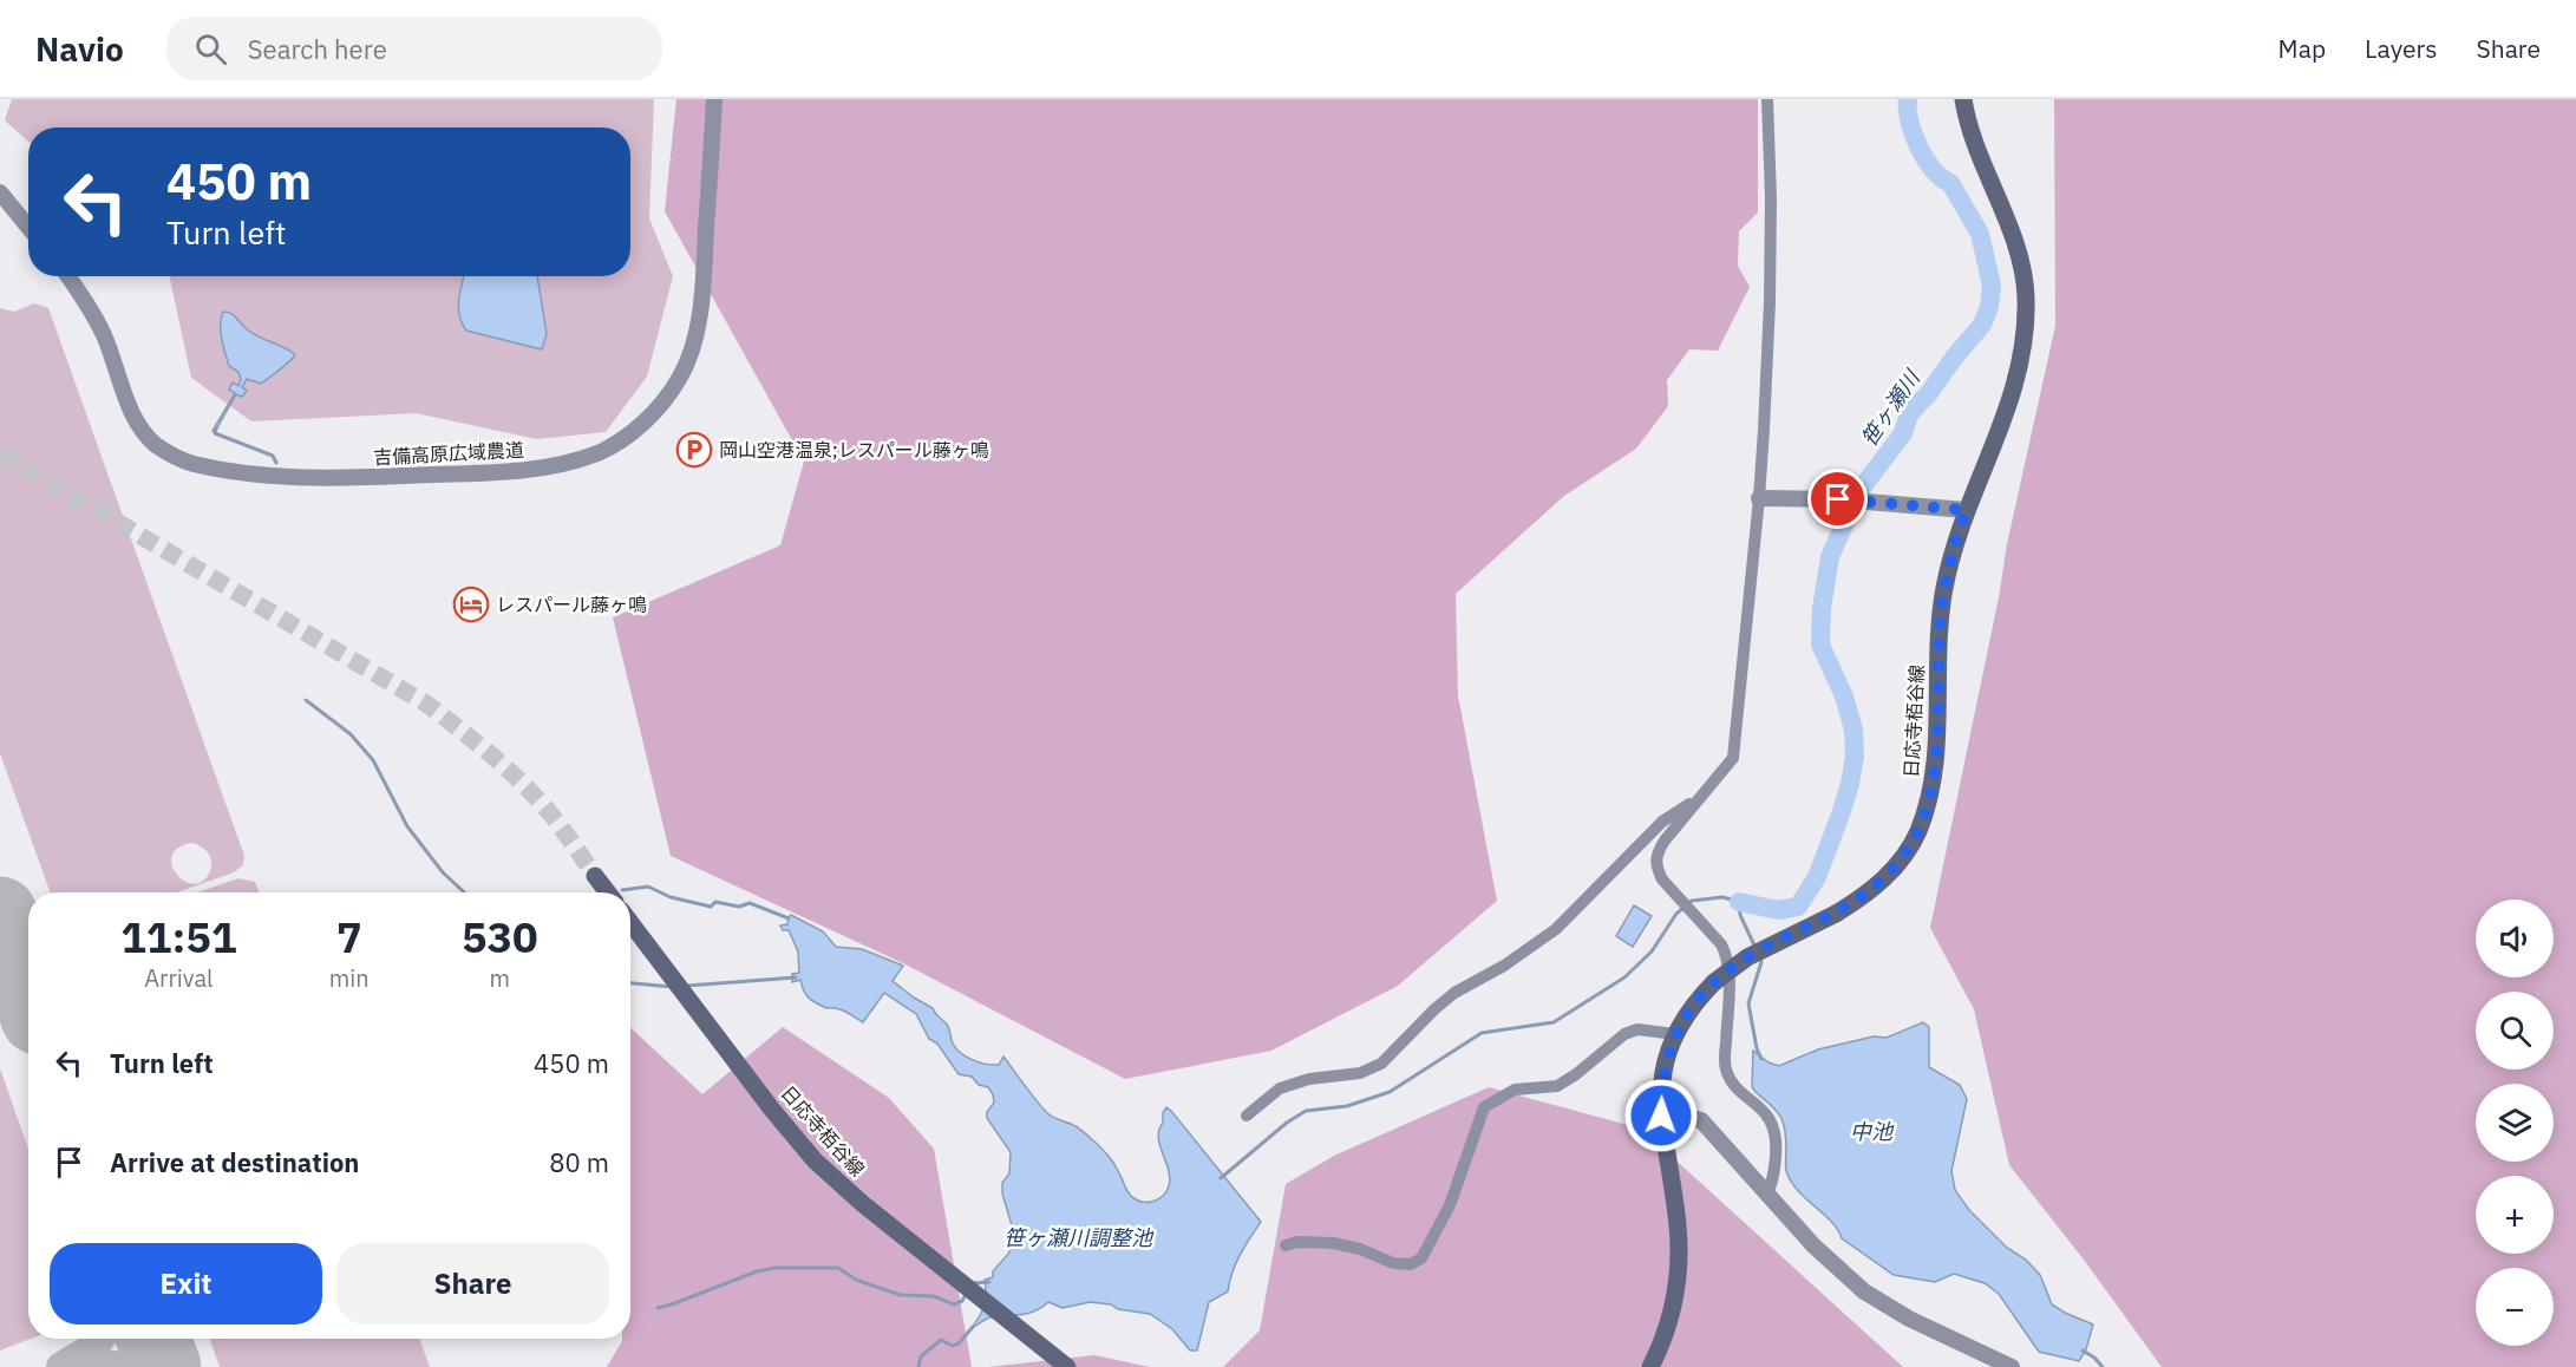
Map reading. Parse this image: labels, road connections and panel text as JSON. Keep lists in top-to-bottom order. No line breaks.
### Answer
{"streets":{"main road":["日応寺栢谷線"],"street":["吉備高原広域農道"]},"water":["笹ヶ瀬川","中池","笹ヶ瀬川調整池"],"places":{"parking":["岡山空港温泉;レスパール藤ヶ鳴"],"hotel":["レスパール藤ヶ鳴"]},"page":{"header":"Navio","search":"Search here","nav":["Map","Layers","Share"],"turn":["450 m","Turn left"],"eta":["11:51","Arrival","7","min","530","m"],"map_buttons":["+","−"],"list":[{"name":"Turn left","value":"450 m"},{"name":"Arrive at destination","value":"80 m"}],"buttons":["Exit","Share"]}}
